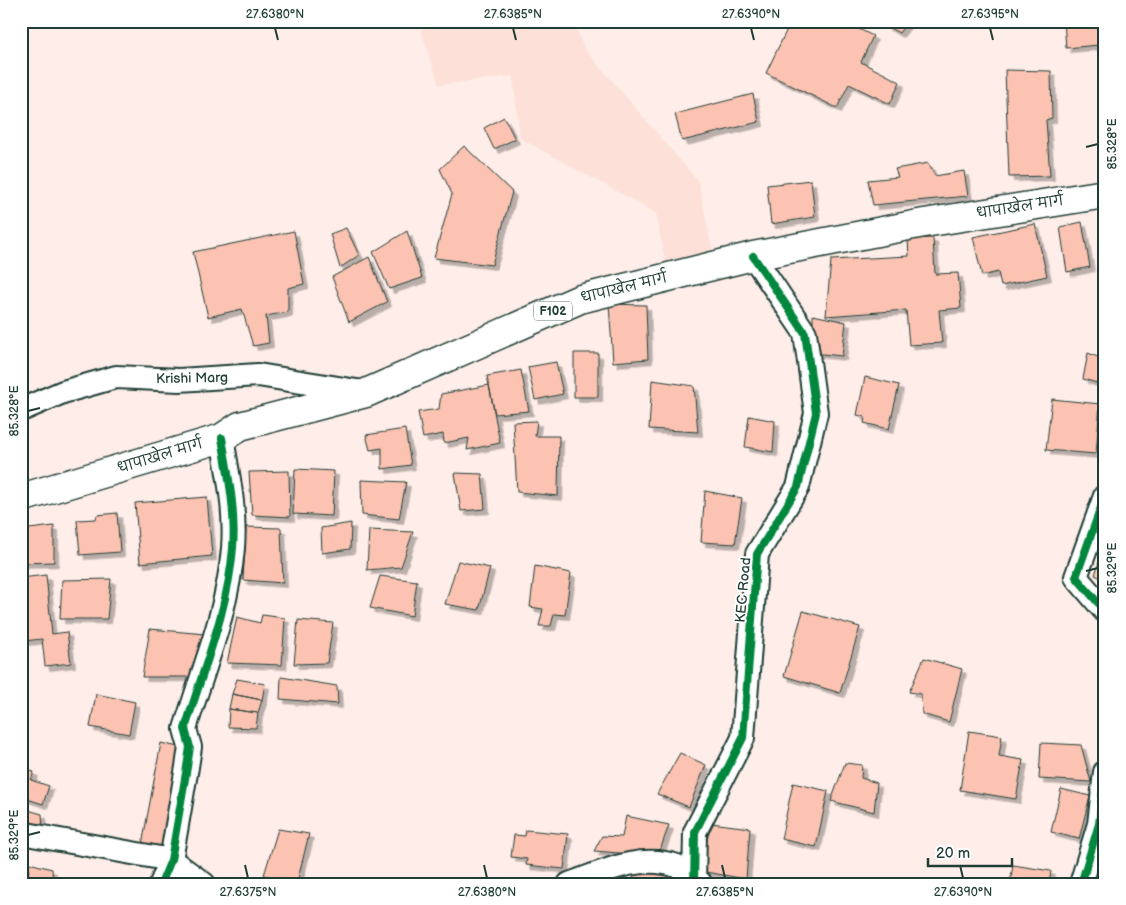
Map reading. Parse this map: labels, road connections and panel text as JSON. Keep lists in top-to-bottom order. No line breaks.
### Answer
{"streets":{"main road":["धापाखेल मार्ग","F102"],"street":["Krishi Marg","KEC Road"]},"crossings":[["धापाखेल मार्ग","Krishi Marg"],["धापाखेल मार्ग","KEC Road"]],"scale_bar":"20 m","coordinates":["27.6380°N","27.6385°N","27.6390°N","27.6395°N","85.328°E","85.329°E","27.6375°N"]}
